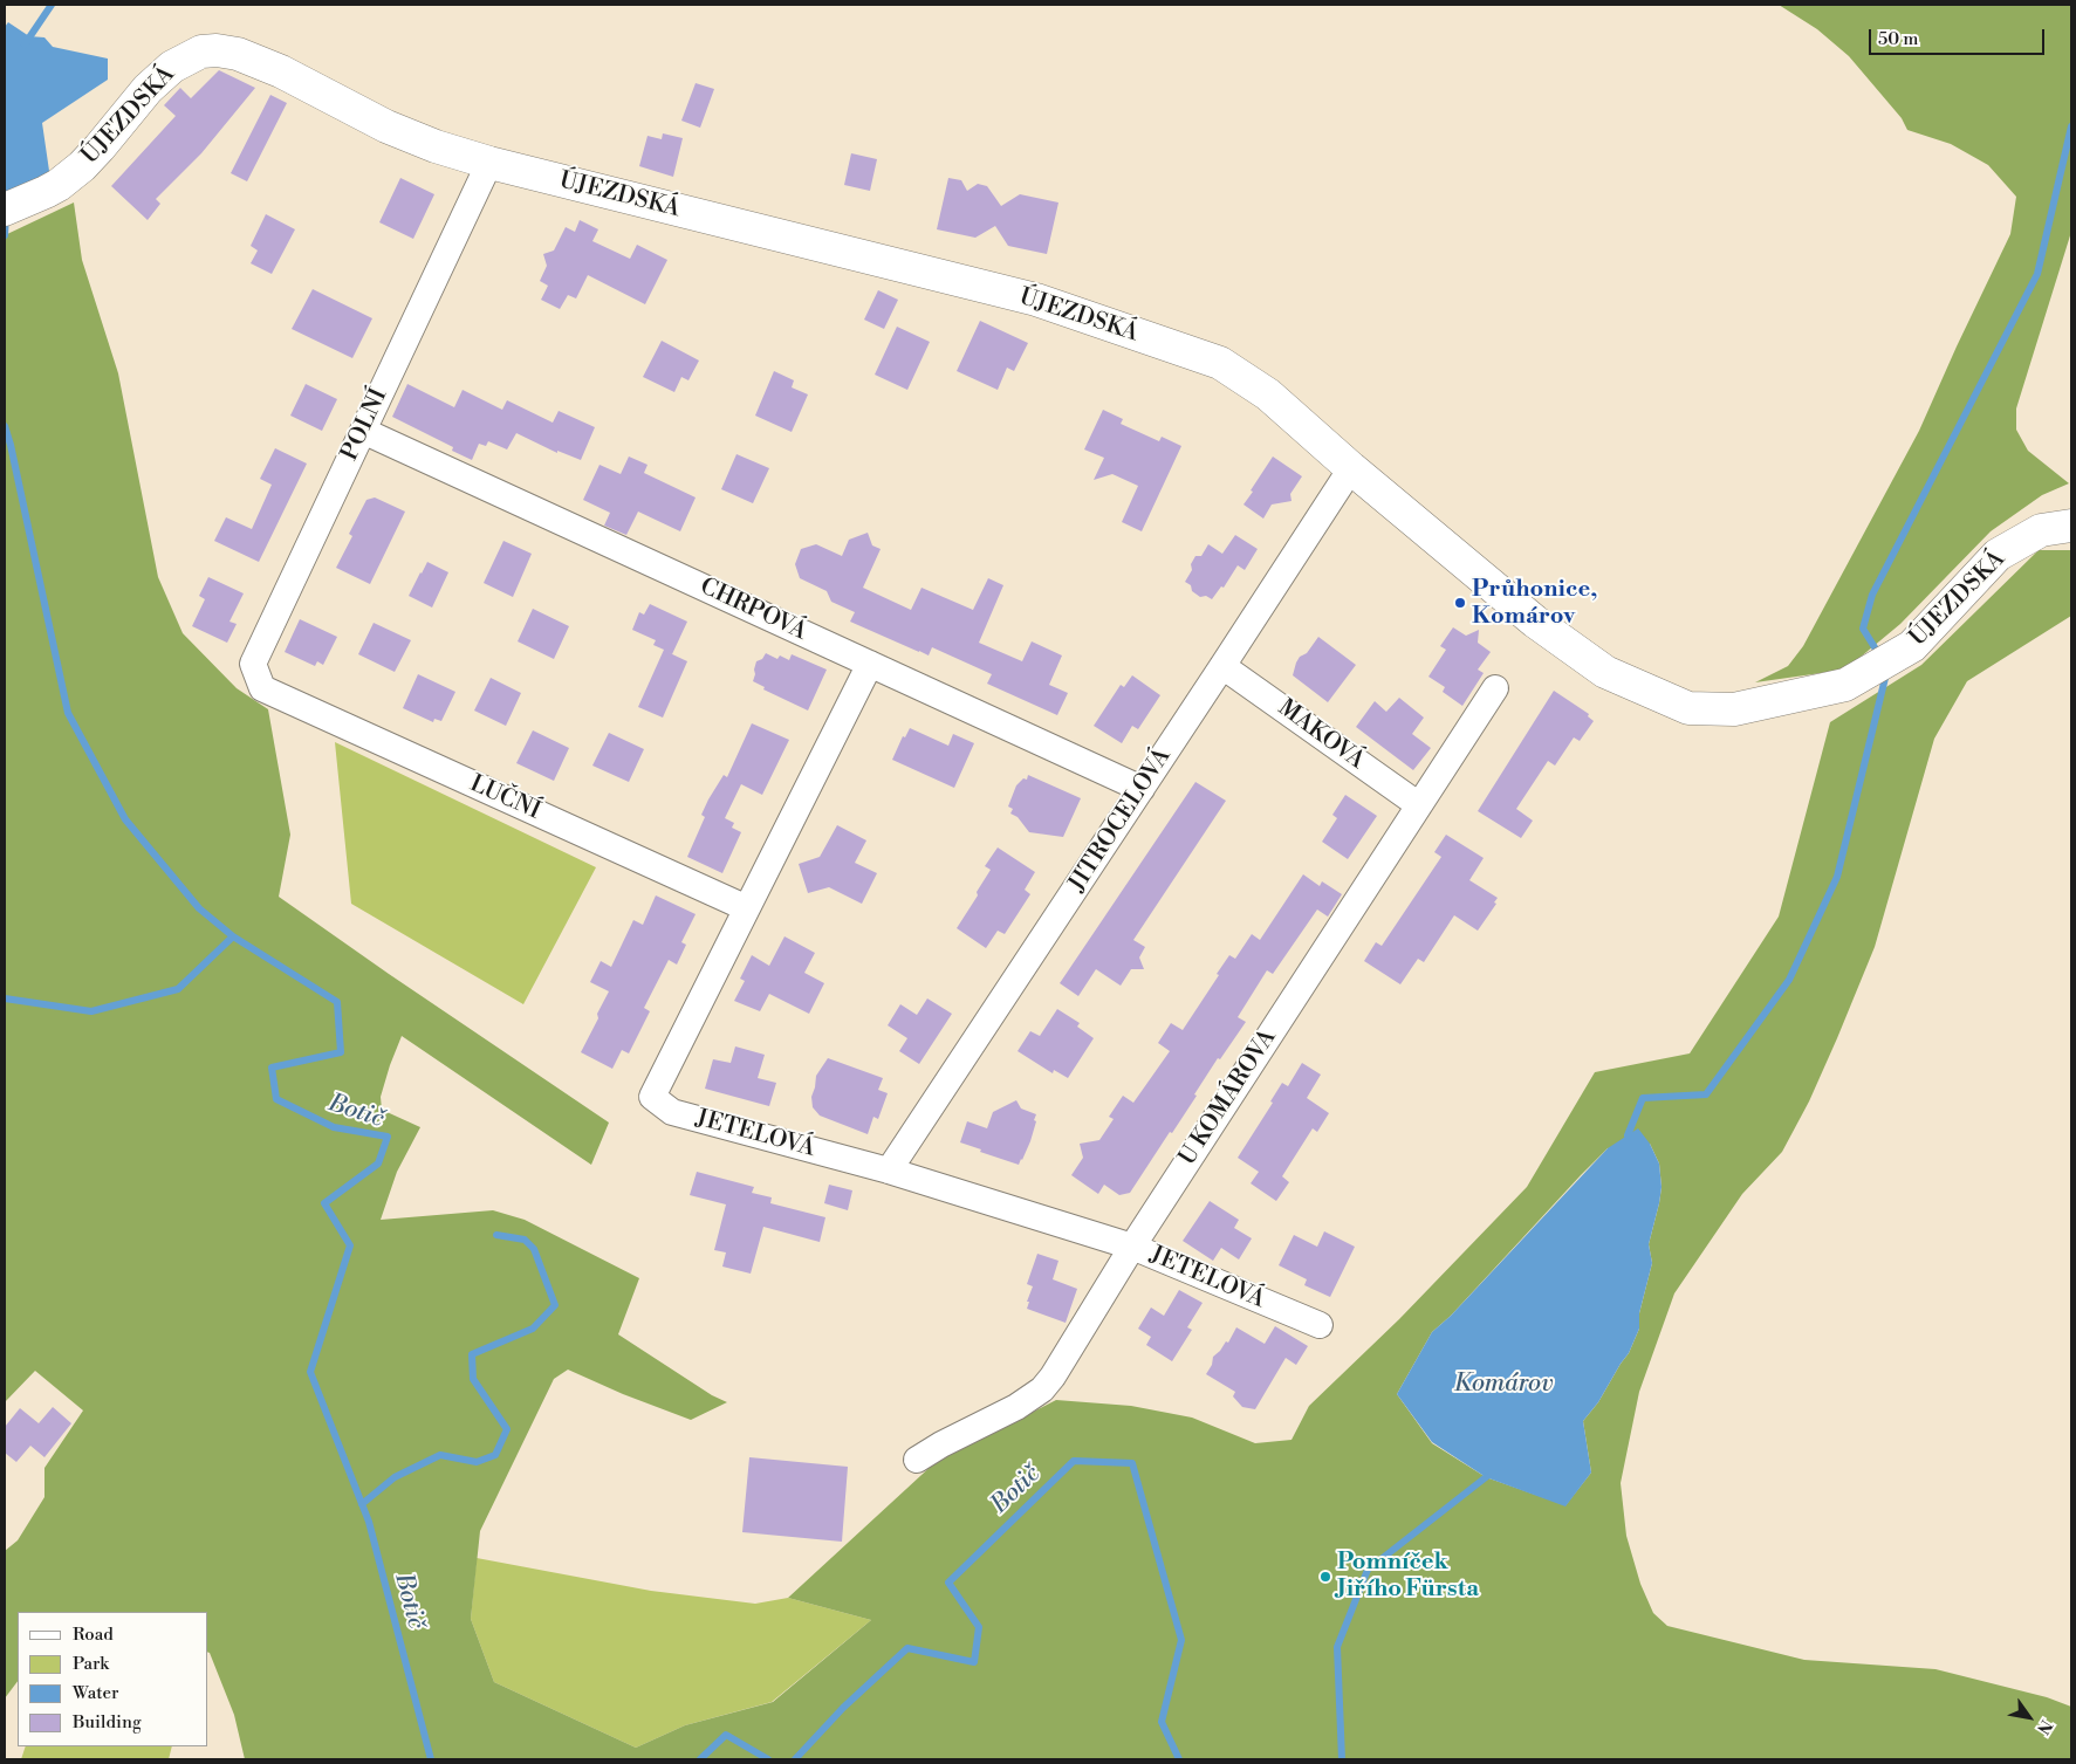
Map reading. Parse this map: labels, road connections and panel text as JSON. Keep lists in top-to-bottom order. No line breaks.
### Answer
{"streets":{"street":["ÚJEZDSKÁ","POLNÍ","CHRPOVÁ","MAKOVÁ","LUČNÍ","JITROCELOVÁ","U KOMÁROVA","JETELOVÁ"]},"crossings":[["ÚJEZDSKÁ","POLNÍ"],["ÚJEZDSKÁ","JITROCELOVÁ"],["POLNÍ","CHRPOVÁ"],["POLNÍ","LUČNÍ"],["CHRPOVÁ","JITROCELOVÁ"],["CHRPOVÁ","JETELOVÁ"],["MAKOVÁ","JITROCELOVÁ"],["MAKOVÁ","U KOMÁROVA"],["LUČNÍ","JETELOVÁ"],["JITROCELOVÁ","JETELOVÁ"],["U KOMÁROVA","JETELOVÁ"]],"water":["Botič","Komárov"],"places":["Průhonice, Komárov","Pomníček Jiřího Fürsta"],"legend":["Road","Park","Water","Building"],"scale_bar":"50 m","north":"bottom right"}
